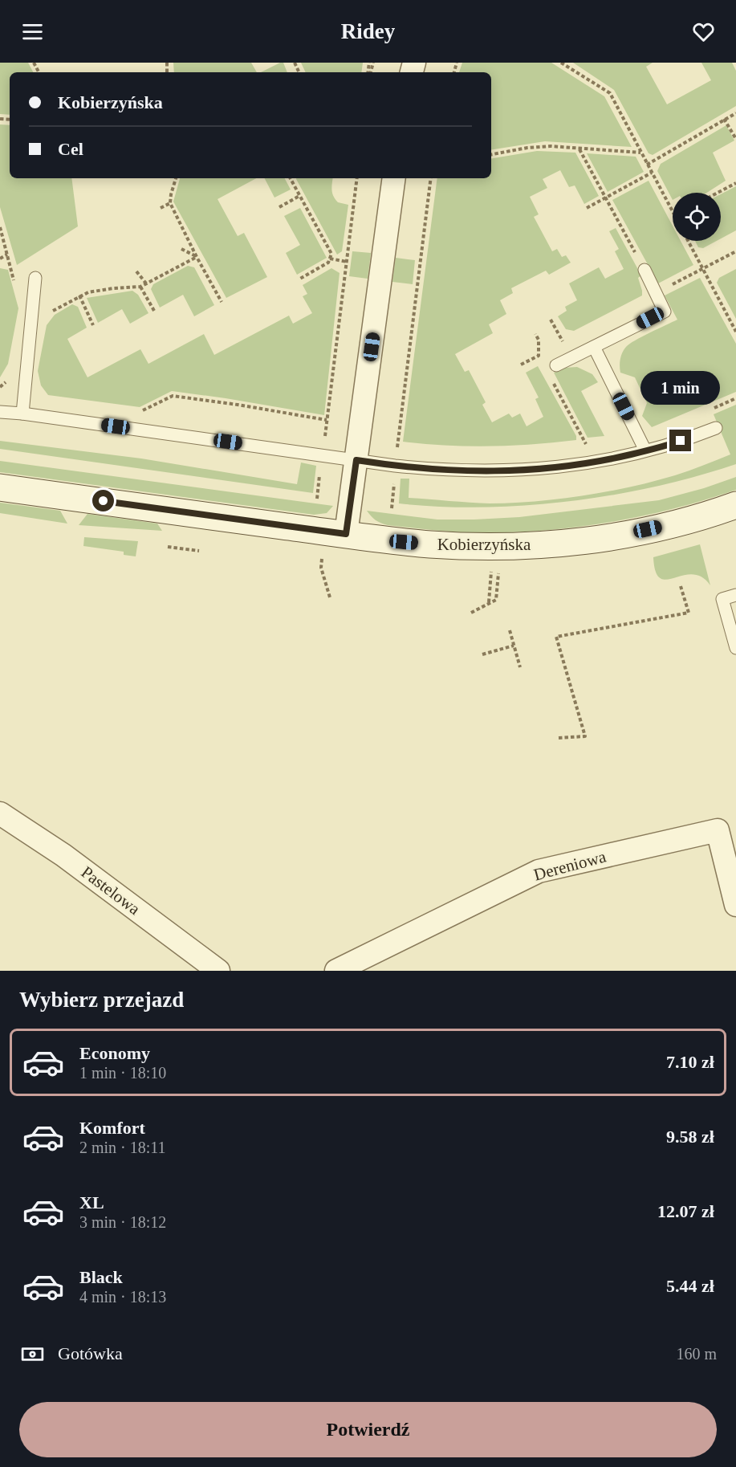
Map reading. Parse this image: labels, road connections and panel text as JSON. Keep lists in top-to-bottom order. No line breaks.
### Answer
{"streets":{"street":["Kobierzyńska","Dereniowa","Pastelowa"]},"page":{"header":"Ridey","banner":["Kobierzyńska","Cel"],"bubble":"1 min","heading":"Wybierz przejazd","list":[{"name":"Economy","note":"1 min · 18:10","value":"7.10 zł"},{"name":"Komfort","note":"2 min · 18:11","value":"9.58 zł"},{"name":"XL","note":"3 min · 18:12","value":"12.07 zł"},{"name":"Black","note":"4 min · 18:13","value":"5.44 zł"}],"pay":["Gotówka","160 m"],"buttons":"Potwierdź"}}
